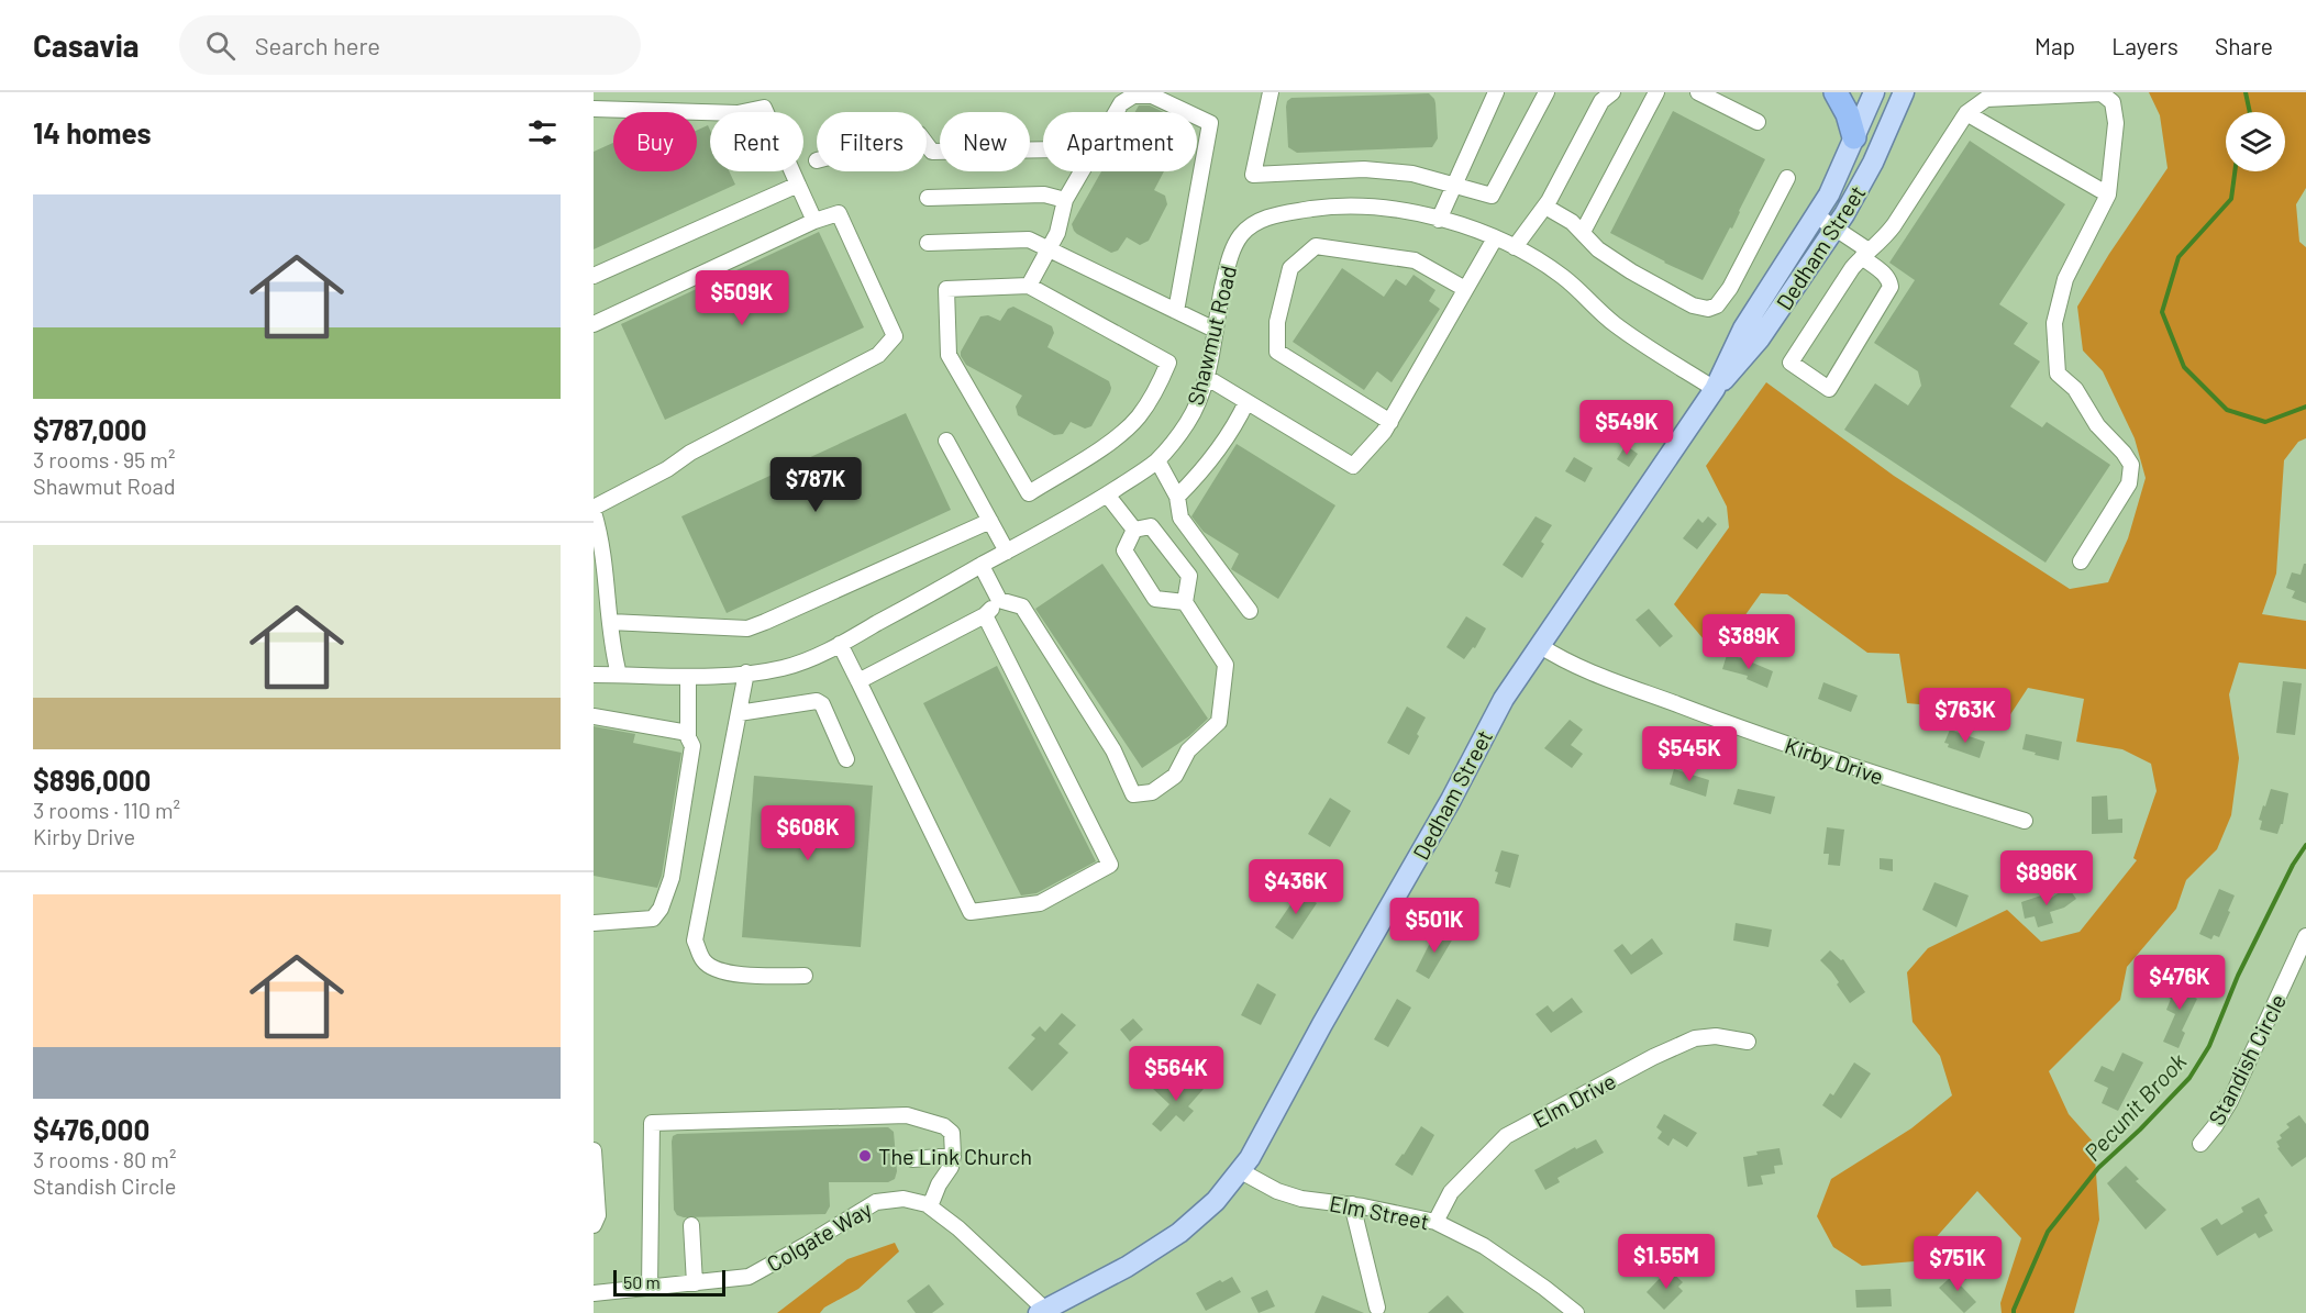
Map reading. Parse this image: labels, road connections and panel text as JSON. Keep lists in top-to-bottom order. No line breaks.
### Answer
{"streets":{"main road":["Dedham Street"],"street":["Shawmut Road","Kirby Drive","Standish Circle","Elm Drive","Elm Street","Colgate Way"]},"crossings":[["Dedham Street","Shawmut Road"],["Dedham Street","Kirby Drive"],["Dedham Street","Elm Street"],["Dedham Street","Colgate Way"],["Elm Drive","Elm Street"]],"water":["Pecunit Brook"],"places":["The Link Church"],"scale_bar":"50 m","page":{"header":"Casavia","search":"Search here","nav":["Map","Layers","Share"],"heading":"14 homes","chip":["Buy","Rent","Filters","New","Apartment"],"list":[{"name":"$787,000","note":"3 rooms · 95 m² · Shawmut Road"},{"name":"$896,000","note":"3 rooms · 110 m² · Kirby Drive"},{"name":"$476,000","note":"3 rooms · 80 m² · Standish Circle"}],"price":["$509K","$549K","$787K","$389K","$763K","$545K","$608K","$896K","$436K","$501K","$476K","$564K","$1.55M","$751K"],"scale":"50 m"}}
